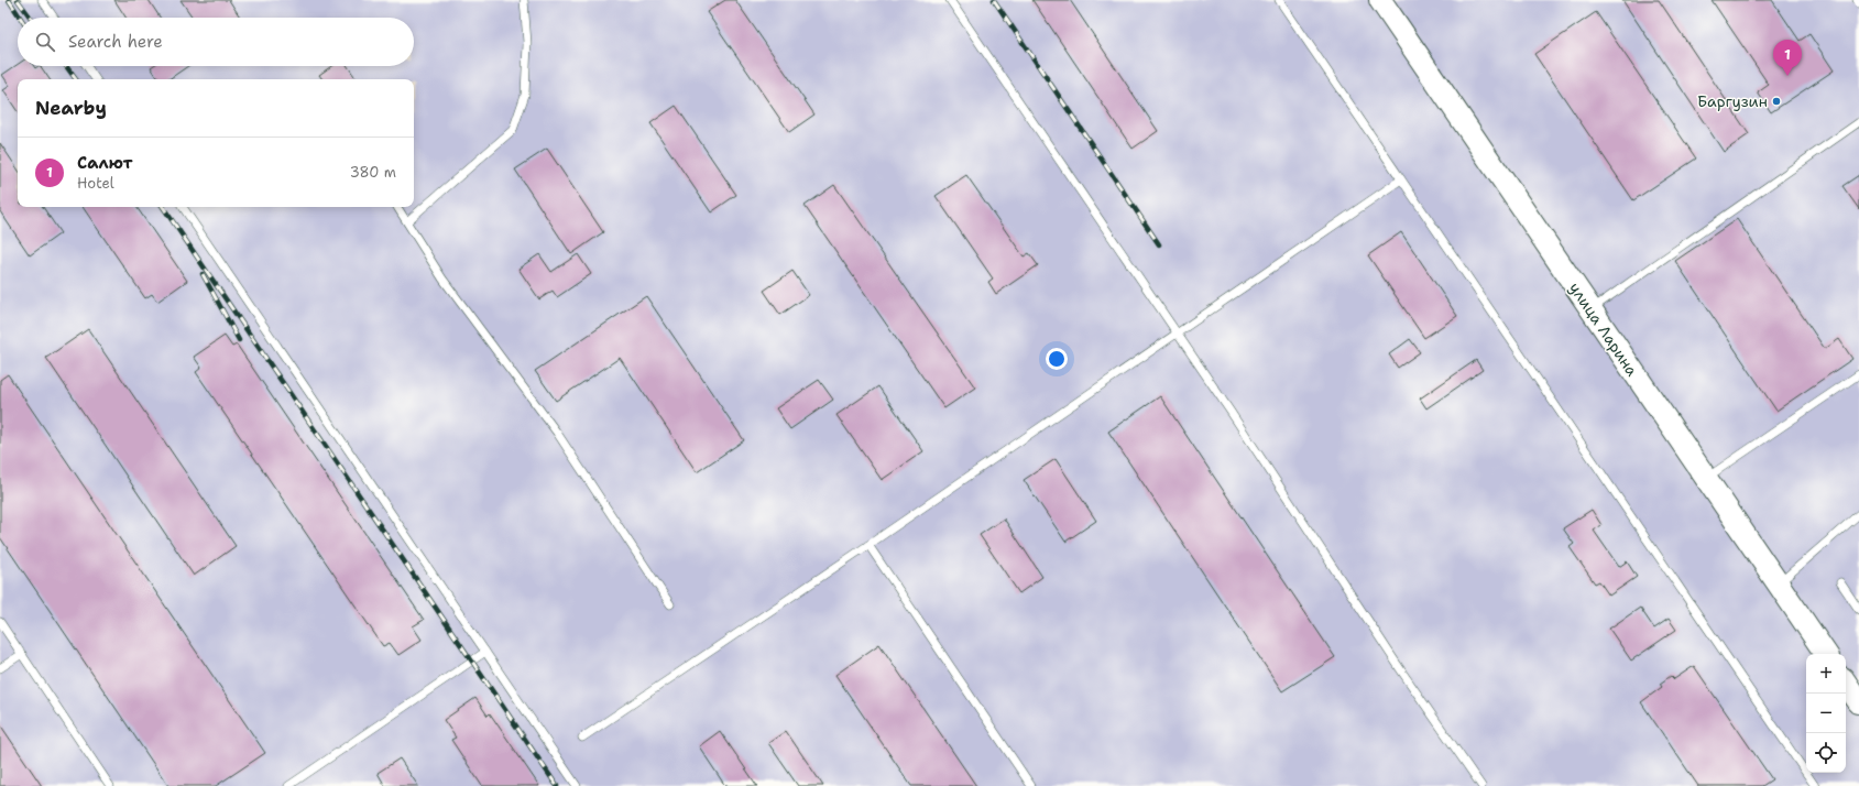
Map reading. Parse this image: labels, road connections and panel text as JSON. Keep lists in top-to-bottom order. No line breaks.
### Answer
{"streets":{"street":["улица Ларина"]},"places":["Баргузин"],"page":{"search":"Search here","pins":"1","heading":"Nearby","list":[{"mark":"1","name":"Салют","note":"Hotel","value":"380 m"}],"map_buttons":["+","−"]}}
